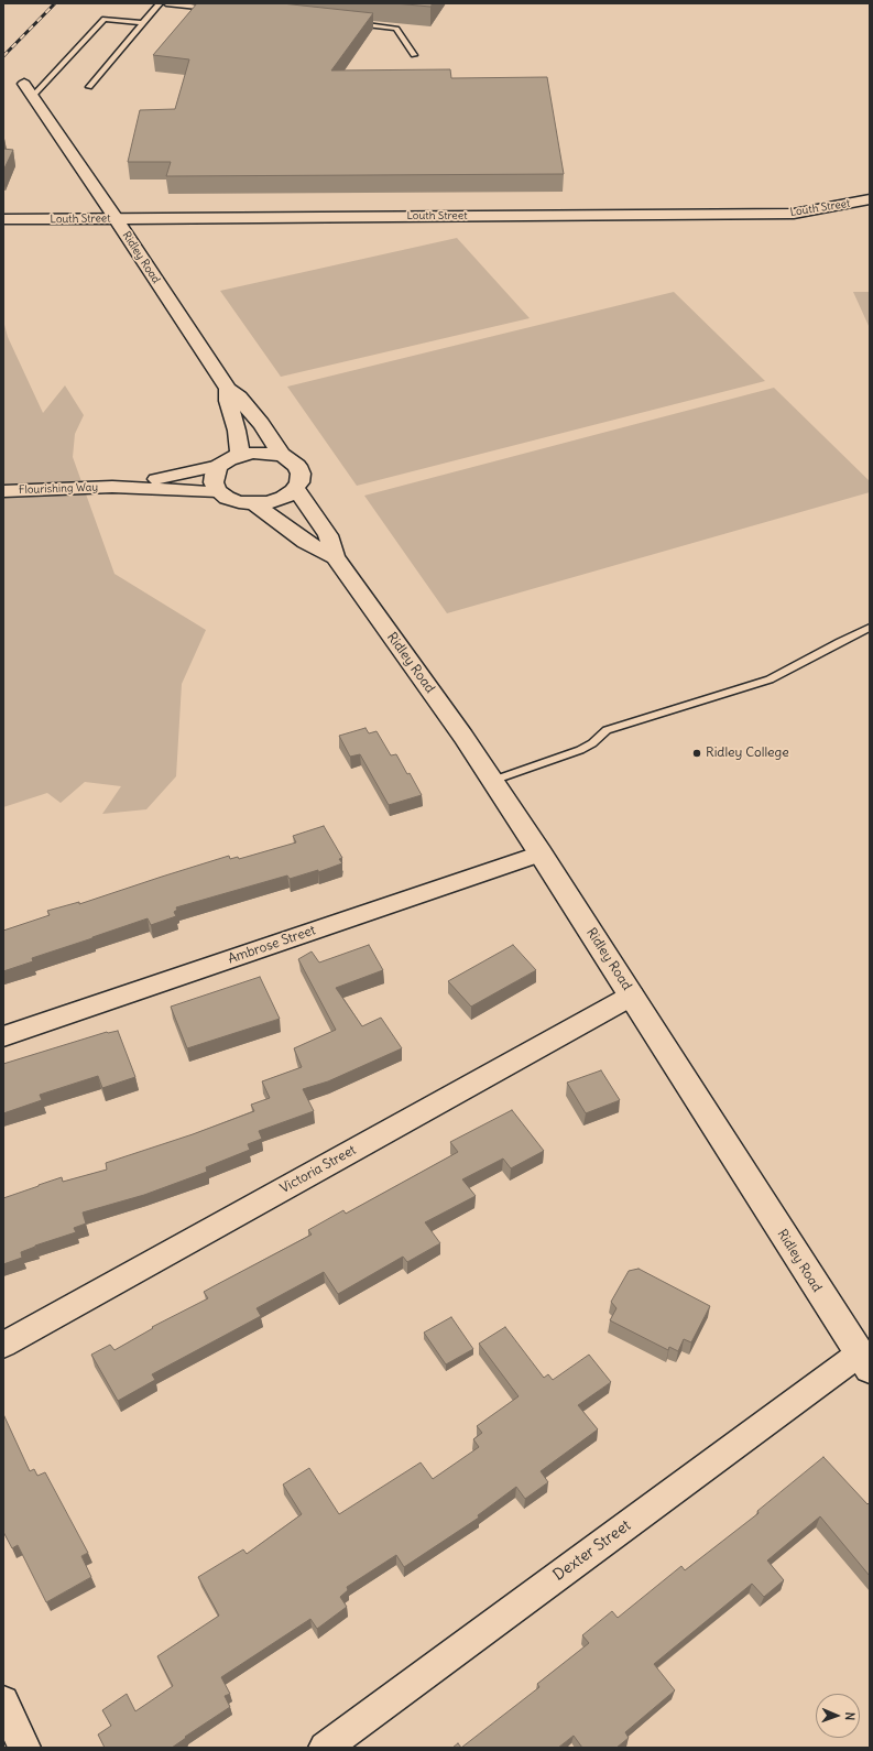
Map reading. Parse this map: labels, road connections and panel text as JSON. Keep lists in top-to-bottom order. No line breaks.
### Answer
{"streets":{"street":["Louth Street","Ridley Road","Flourishing Way","Ambrose Street","Victoria Street","Dexter Street"]},"crossings":[["Louth Street","Ridley Road"],["Ridley Road","Flourishing Way"],["Ridley Road","Ambrose Street"],["Ridley Road","Victoria Street"],["Ridley Road","Dexter Street"]],"places":["Ridley College"],"north":"right"}
